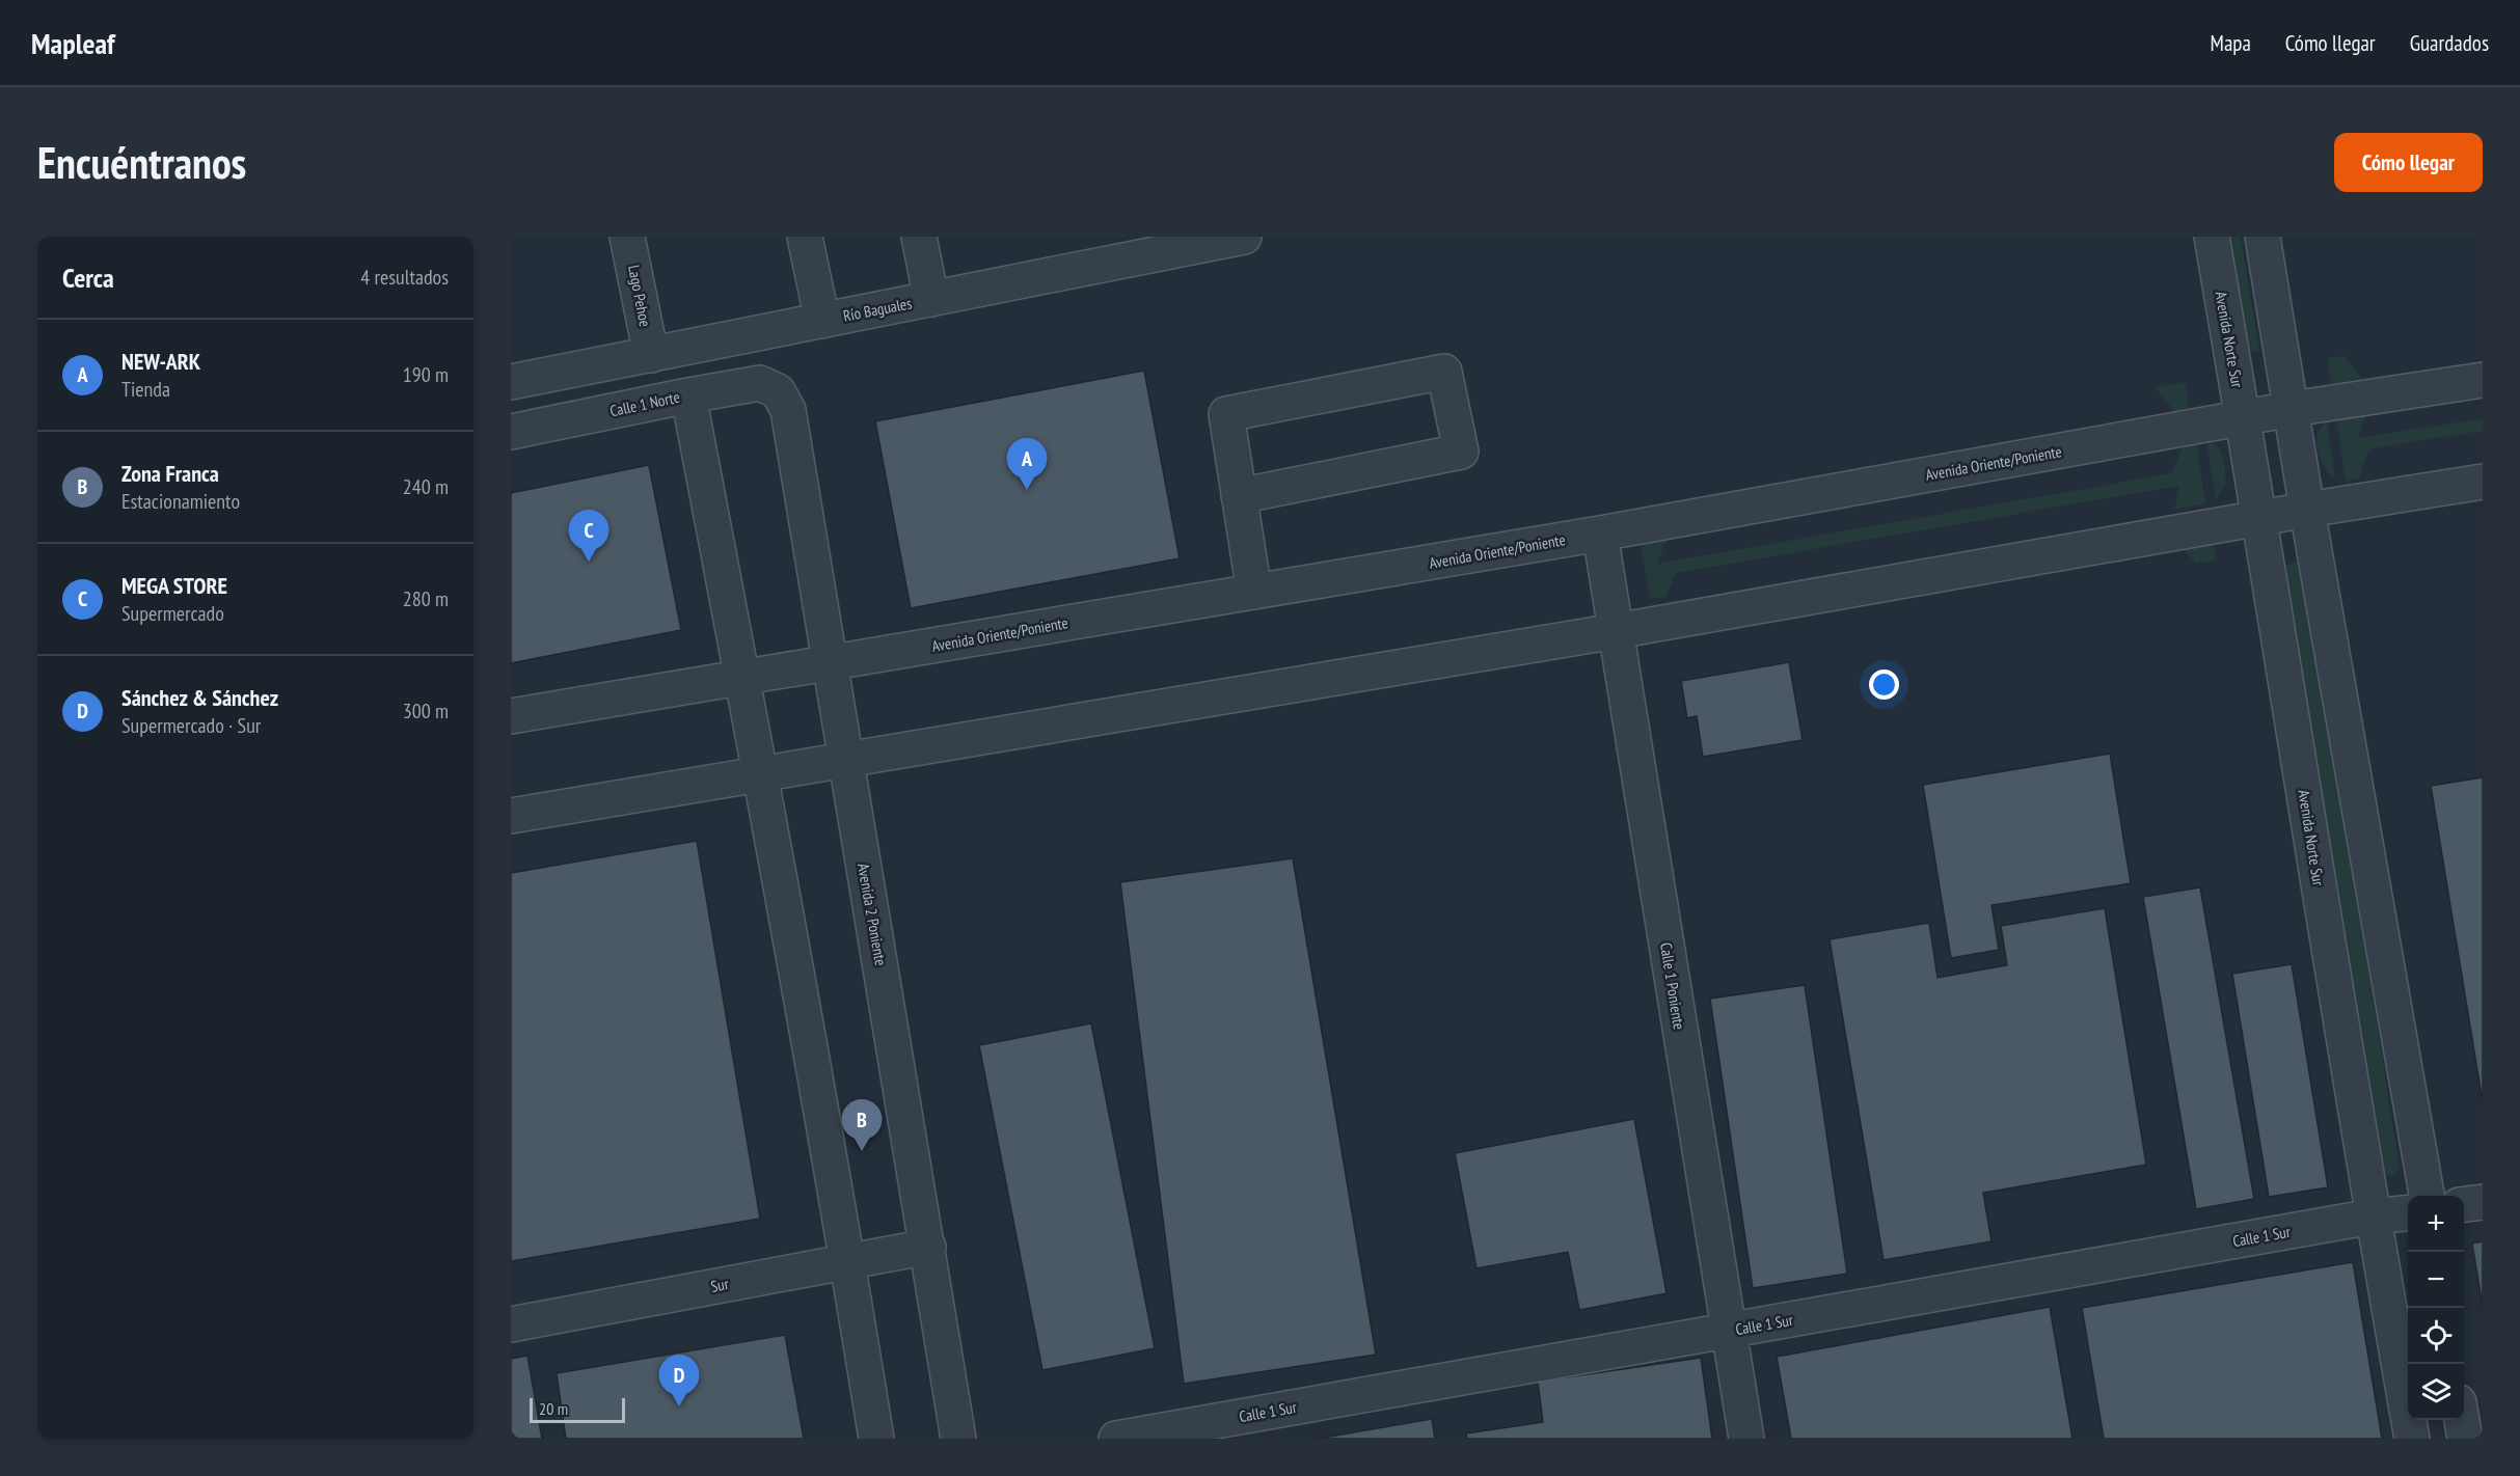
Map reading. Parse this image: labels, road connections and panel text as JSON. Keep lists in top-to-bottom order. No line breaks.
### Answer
{"streets":{"street":["Lago Pehoe","Río Baguales","Avenida Norte Sur","Calle 1 Norte","Avenida Oriente/Poniente","Avenida 2 Poniente","Calle 1 Poniente","Calle 1 Sur","Sur"]},"crossings":[["Lago Pehoe","Río Baguales"],["Avenida Norte Sur","Avenida Oriente/Poniente"],["Avenida Norte Sur","Calle 1 Sur"],["Calle 1 Norte","Avenida 2 Poniente"],["Avenida Oriente/Poniente","Avenida 2 Poniente"],["Avenida Oriente/Poniente","Calle 1 Poniente"],["Avenida 2 Poniente","Sur"],["Calle 1 Poniente","Calle 1 Sur"]],"scale_bar":"20 m","page":{"header":"Mapleaf","nav":["Mapa","Cómo llegar","Guardados"],"buttons":"Cómo llegar","title":"Encuéntranos","heading":["Cerca","4 resultados"],"list":[{"mark":"A","name":"NEW-ARK","note":"Tienda","value":"190 m"},{"mark":"B","name":"Zona Franca","note":"Estacionamiento","value":"240 m"},{"mark":"C","name":"MEGA STORE","note":"Supermercado","value":"280 m"},{"mark":"D","name":"Sánchez & Sánchez","note":"Supermercado · Sur","value":"300 m"}],"pins":["A","C","B","D"],"map_buttons":["+","−"],"scale":"20 m"}}
